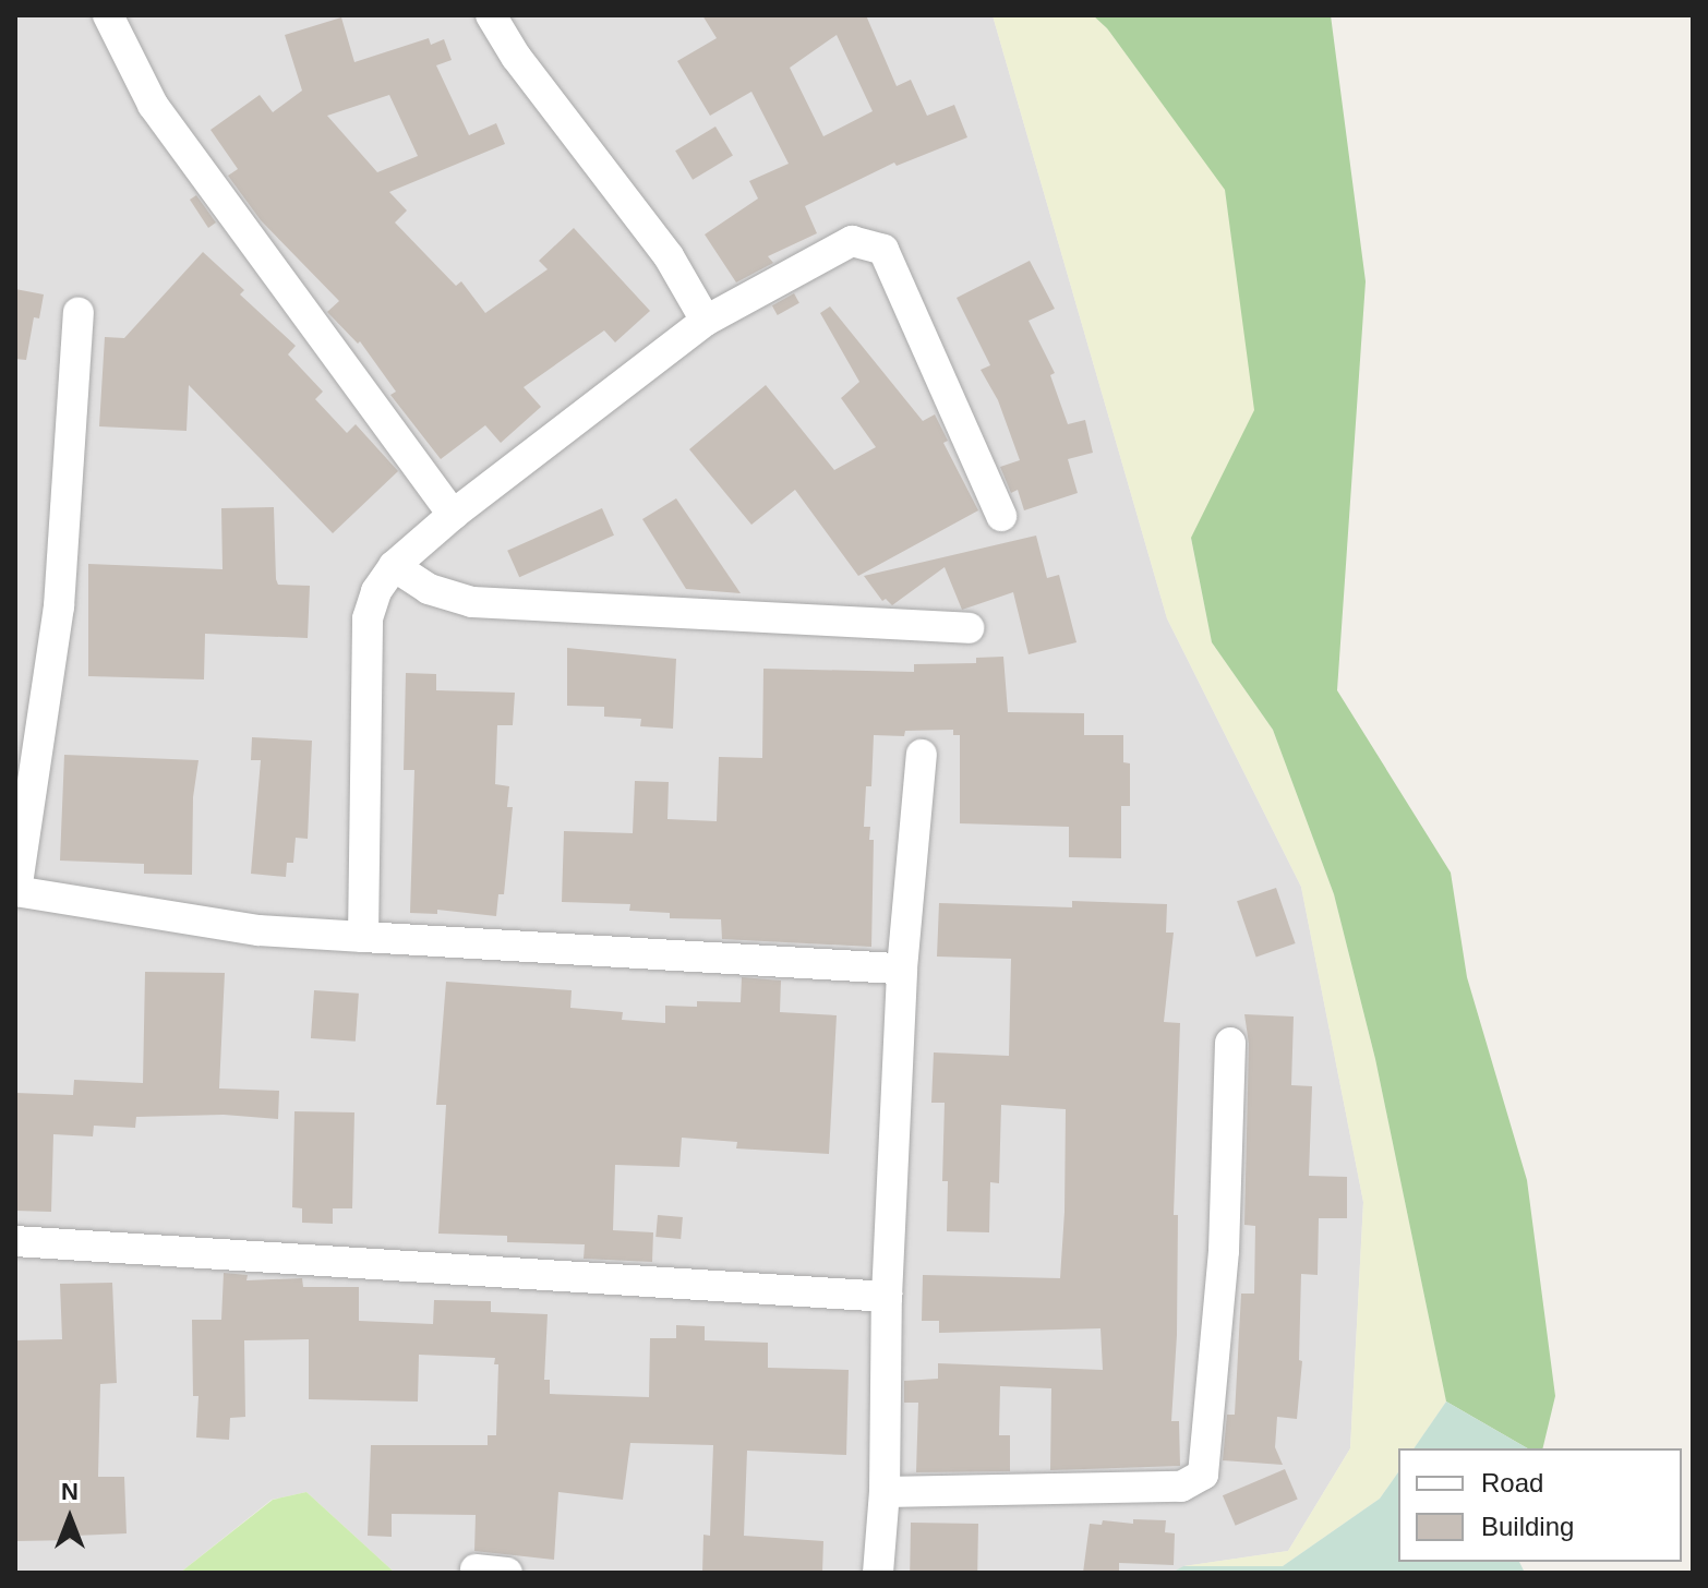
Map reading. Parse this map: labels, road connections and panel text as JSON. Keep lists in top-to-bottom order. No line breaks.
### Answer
{"legend":["Road","Building"],"north":"top"}
